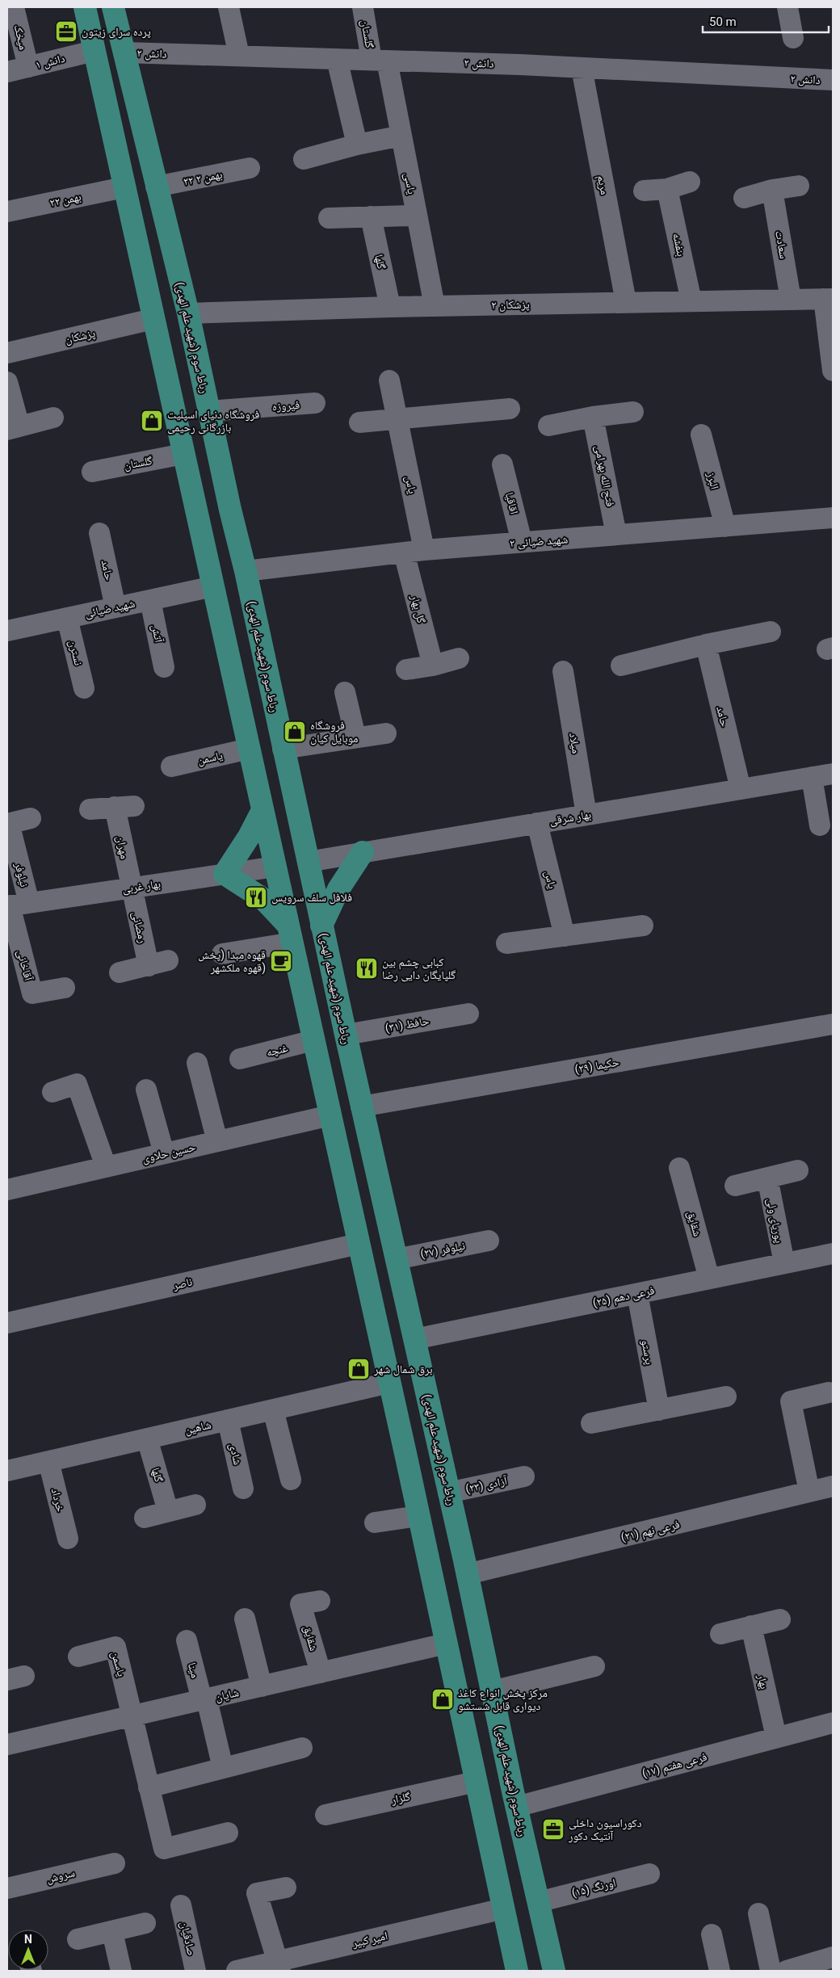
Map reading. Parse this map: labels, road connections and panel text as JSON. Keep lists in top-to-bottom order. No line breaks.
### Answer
{"streets":{"main road":["رباط سوم (شهید علم الهدی)"],"street":["گلستان","میخک","دانش ۲","دانش ۱","۲۲ بهمن ۲","یاسی","مریم","۲۲ بهمن","بنفشه","سعادت","گلها","پزشکان ۲","پزشکان","فیروزه","فتح الله بهرامی","البرز","یاس","اقاقیا","شهید ضیائی ۲","حامد","شهید ضیائی","گل بهار","آتش","نسترن","میلاد","یاسمن","بهار شرقی","مهران","نیلوفر","بهار غربی","رمضانی","آقاخانی","حافظ (۳۱)","غنچه","حکیما (۲۹)","حسین حلاوی","پوریای ولی","شقایق","نیلوفر (۲۷)","ناصر","فرعی دهم (۲۵)","پرستو","شاهین","شادی","آزادی (۲۳)","خرداد","فرعی نهم (۲۱)","مینا","بهار","شایان","فرعی هفتم (۱۷)","گلزار","سروش","اورنگ (۱۵)","صادقیان","امیر کبیر"]},"crossings":[["گلستان","دانش ۲"],["گلستان","یاسی"],["میخک","دانش ۱"],["دانش ۲","یاسی"],["دانش ۲","مریم"],["دانش ۲","رباط سوم (شهید علم الهدی)"],["۲۲ بهمن ۲","رباط سوم (شهید علم الهدی)"],["یاسی","پزشکان ۲"],["مریم","پزشکان ۲"],["بنفشه","پزشکان ۲"],["سعادت","پزشکان ۲"],["گلها","پزشکان ۲"],["گلها","شاهین"],["پزشکان ۲","رباط سوم (شهید علم الهدی)"],["رباط سوم (شهید علم الهدی)","فیروزه"],["رباط سوم (شهید علم الهدی)","شهید ضیائی ۲"],["رباط سوم (شهید علم الهدی)","بهار شرقی"],["رباط سوم (شهید علم الهدی)","حافظ (۳۱)"],["رباط سوم (شهید علم الهدی)","حکیما (۲۹)"],["رباط سوم (شهید علم الهدی)","نیلوفر (۲۷)"],["رباط سوم (شهید علم الهدی)","فرعی دهم (۲۵)"],["رباط سوم (شهید علم الهدی)","آزادی (۲۳)"],["رباط سوم (شهید علم الهدی)","فرعی نهم (۲۱)"],["رباط سوم (شهید علم الهدی)","فرعی هفتم (۱۷)"],["رباط سوم (شهید علم الهدی)","اورنگ (۱۵)"],["فتح الله بهرامی","شهید ضیائی ۲"],["البرز","شهید ضیائی ۲"],["یاس","شهید ضیائی ۲"],["یاس","گل بهار"],["یاس","بهار شرقی"],["اقاقیا","شهید ضیائی ۲"],["شهید ضیائی ۲","گل بهار"],["حامد","شهید ضیائی"],["حامد","بهار شرقی"],["شهید ضیائی","آتش"],["شهید ضیائی","نسترن"],["میلاد","بهار شرقی"],["یاسمن","شایان"],["مهران","بهار غربی"],["مهران","رمضانی"],["نیلوفر","بهار غربی"],["نیلوفر","آقاخانی"],["بهار غربی","رمضانی"],["بهار غربی","آقاخانی"],["پوریای ولی","فرعی دهم (۲۵)"],["شقایق","فرعی دهم (۲۵)"],["شقایق","شایان"],["فرعی دهم (۲۵)","پرستو"],["شاهین","شادی"],["شاهین","خرداد"],["مینا","شایان"],["بهار","فرعی هفتم (۱۷)"]],"places":{"office":["پرده سرای زیتون","دکوراسیون داخلی آنتیک دکور"],"shop":["فروشگاه دنیای اسپلیت بازرگانی رحیمی","فروشگاه موبایل کیان","برق شمال شهر","مرکز پخش انواع کاغذ دیواری قابل شستشو"],"restaurant":["فلافل سلف سرویس","کبابی چشم بین گلپایگان دایی رضا"],"cafe":["قهوه مبدا (پخش قهوه ملکشهر)"]},"scale_bar":"50 m","north":"top"}
